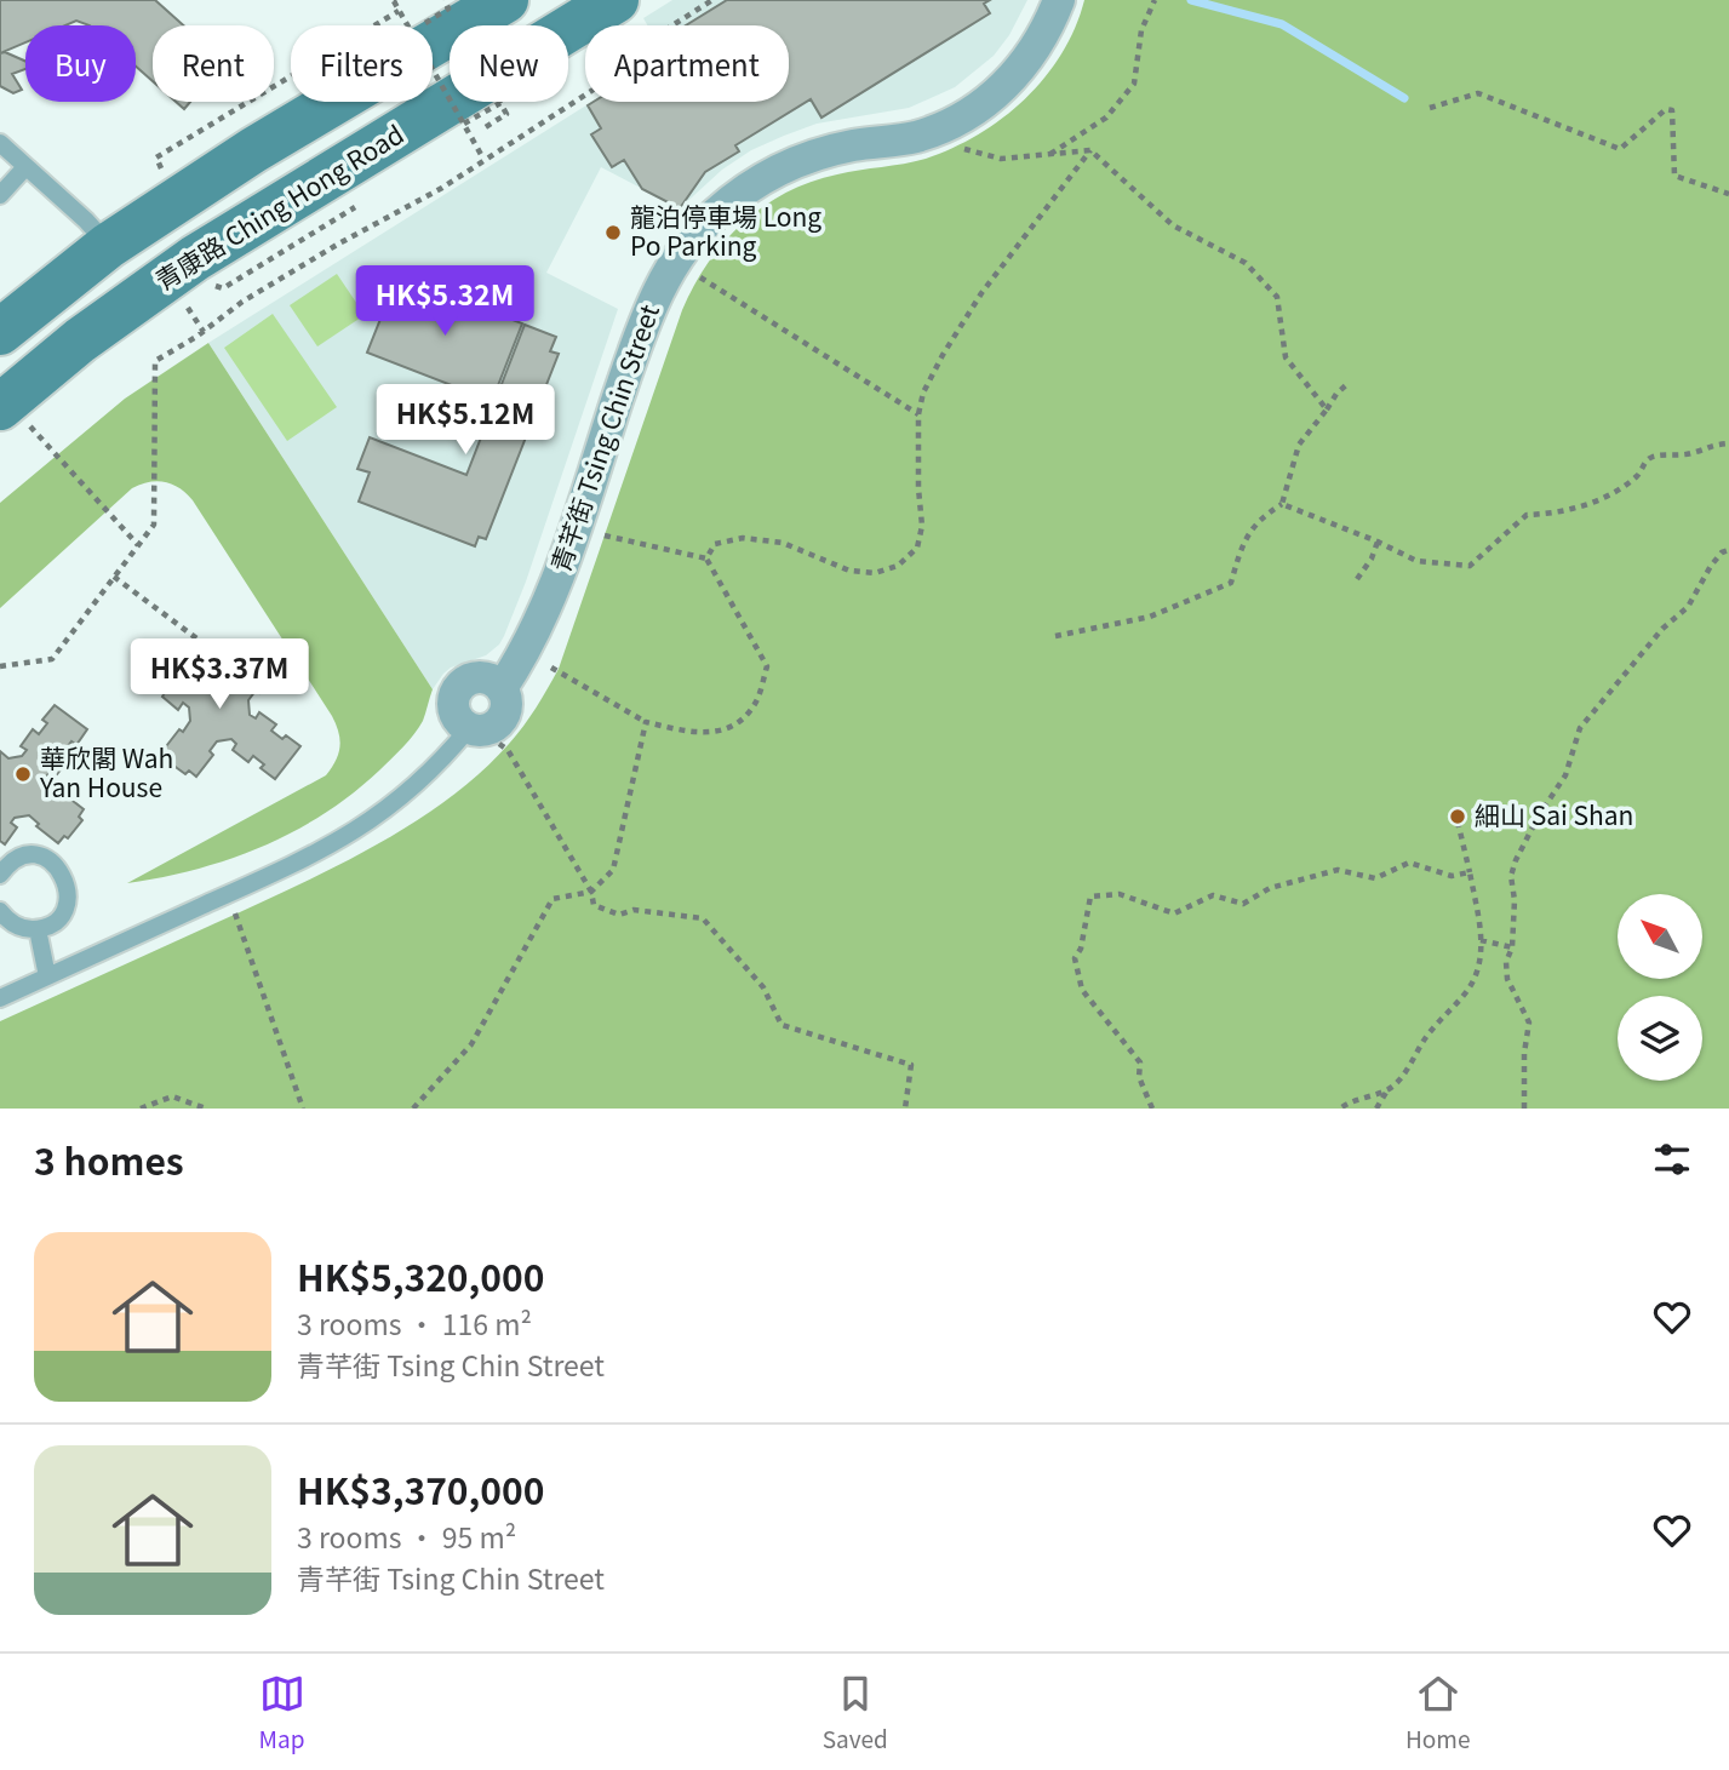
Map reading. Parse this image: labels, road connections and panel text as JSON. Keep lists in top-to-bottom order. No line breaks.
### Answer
{"streets":{"main road":["青康路 Ching Hong Road"],"street":["青芊街 Tsing Chin Street"]},"places":["龍泊停車場 Long Po Parking","華欣閣 Wah Yan House","細山 Sai Shan"],"north":"top left","page":{"chip":["Buy","Rent","Filters","New","Apartment"],"price":["HK$5.32M","HK$5.12M","HK$3.37M"],"heading":"3 homes","list":[{"name":"HK$5,320,000","note":"3 rooms · 116 m² · 青芊街 Tsing Chin Street"},{"name":"HK$3,370,000","note":"3 rooms · 95 m² · 青芊街 Tsing Chin Street"}],"tabs":["Map","Saved","Home"]}}
